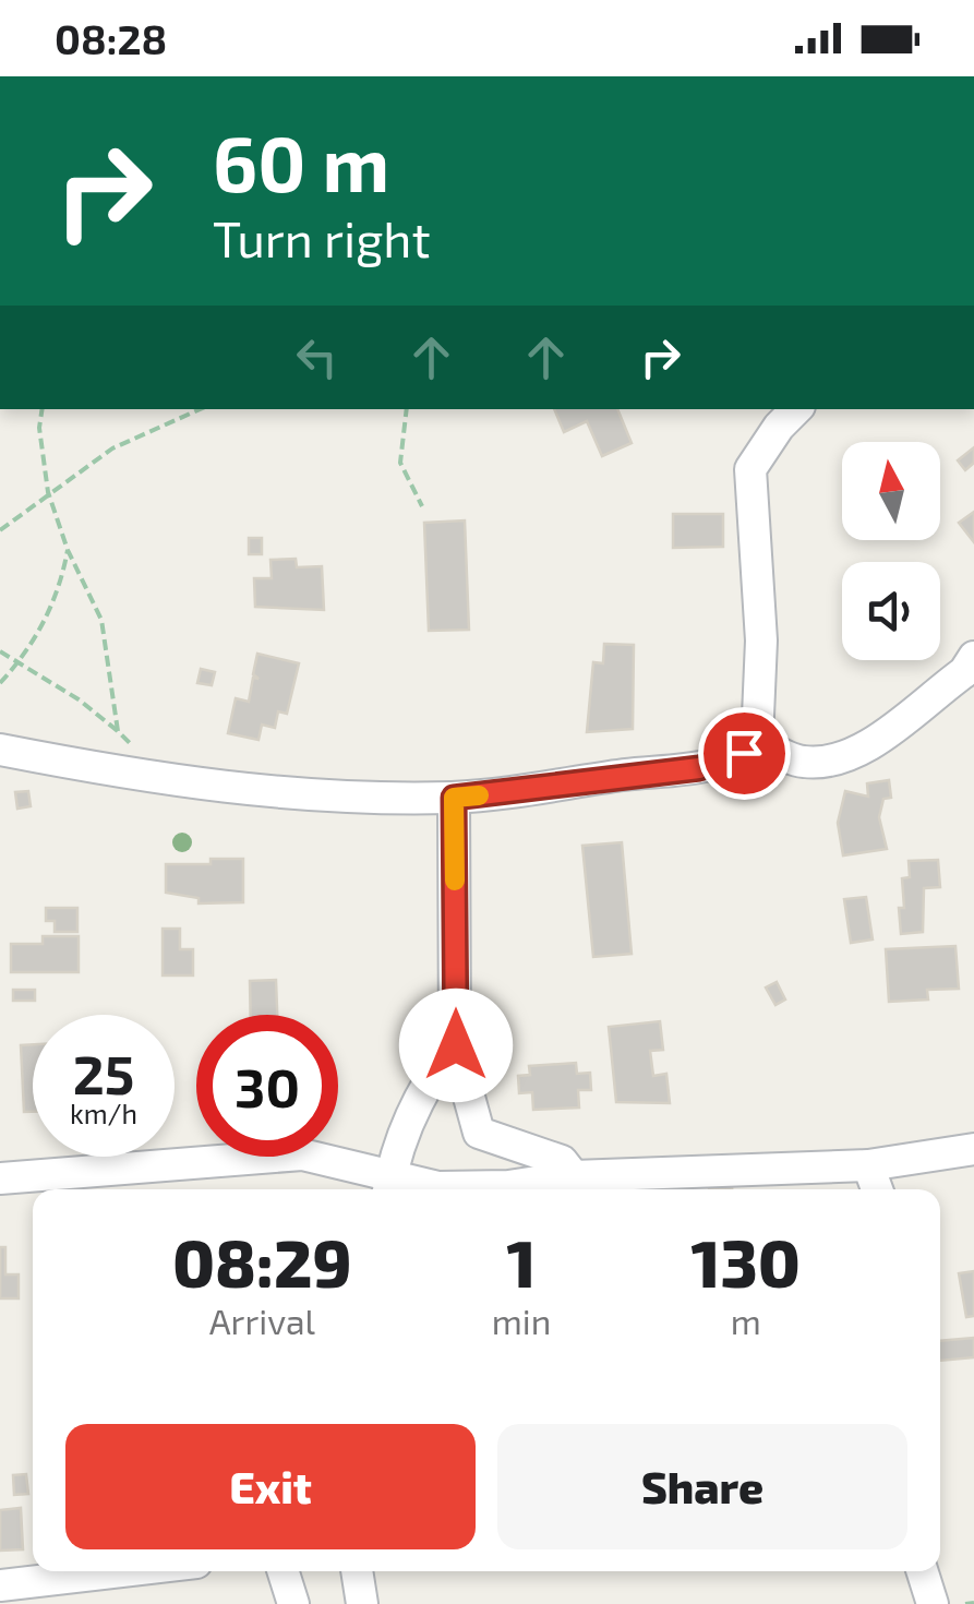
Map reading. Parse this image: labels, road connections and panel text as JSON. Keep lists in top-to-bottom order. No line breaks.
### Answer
{"north":"top","page":{"status":"08:28","turn":["60 m","Turn right"],"speed":"25 km/h","limit":"30","eta":["08:29","Arrival","1","min","130","m"],"buttons":["Exit","Share"]}}
